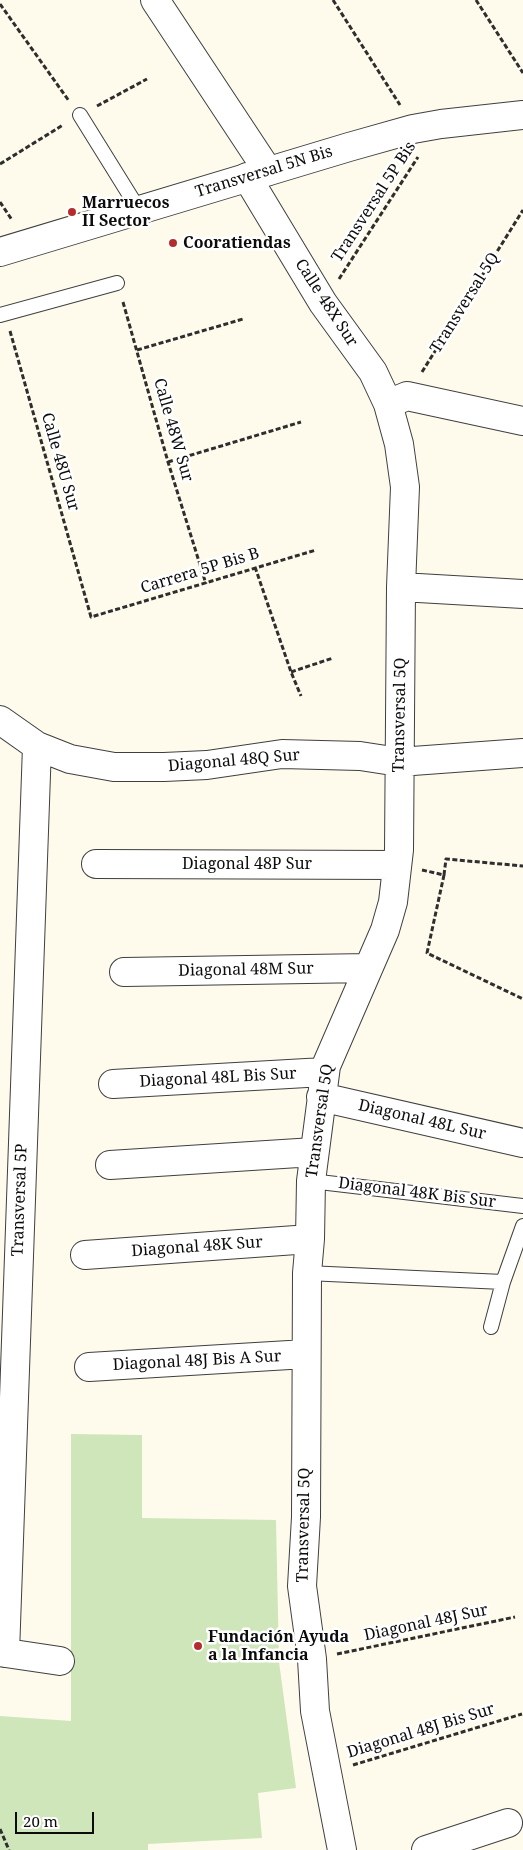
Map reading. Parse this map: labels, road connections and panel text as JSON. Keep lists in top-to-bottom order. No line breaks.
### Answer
{"streets":{"street":["Transversal 5N Bis","Calle 48X Sur","Transversal 5Q","Diagonal 48Q Sur","Diagonal 48P Sur","Diagonal 48M Sur","Diagonal 48L Bis Sur","Diagonal 48L Sur","Transversal 5P","Diagonal 48K Sur","Diagonal 48J Bis A Sur"],"lane":["Diagonal 48K Bis Sur"],"path":["Transversal 5P Bis","Calle 48W Sur","Calle 48U Sur","Carrera 5P Bis B","Diagonal 48J Sur","Diagonal 48J Bis Sur"]},"crossings":[["Transversal 5N Bis","Calle 48X Sur"],["Transversal 5P Bis","Calle 48X Sur"],["Calle 48X Sur","Transversal 5Q"],["Transversal 5Q","Diagonal 48Q Sur"],["Transversal 5Q","Diagonal 48P Sur"],["Transversal 5Q","Diagonal 48M Sur"],["Transversal 5Q","Diagonal 48L Bis Sur"],["Transversal 5Q","Diagonal 48L Sur"],["Transversal 5Q","Diagonal 48K Bis Sur"],["Transversal 5Q","Diagonal 48K Sur"],["Transversal 5Q","Diagonal 48J Bis A Sur"],["Transversal 5Q","Diagonal 48J Sur"],["Transversal 5Q","Diagonal 48J Bis Sur"],["Calle 48W Sur","Carrera 5P Bis B"],["Calle 48U Sur","Carrera 5P Bis B"],["Diagonal 48Q Sur","Transversal 5P"],["Diagonal 48L Bis Sur","Diagonal 48L Sur"]],"places":["Marruecos II Sector","Cooratiendas","Fundación Ayuda a la Infancia"],"scale_bar":"20 m"}
